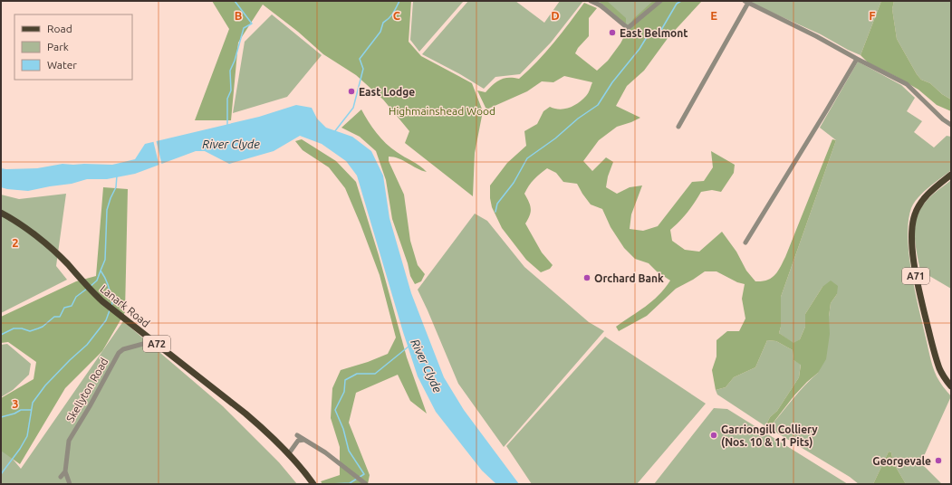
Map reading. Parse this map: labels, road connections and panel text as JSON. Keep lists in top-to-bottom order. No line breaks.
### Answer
{"streets":{"main road":["A71","Lanark Road","A72"],"street":["Skellyton Road"]},"crossings":[["Lanark Road","Skellyton Road"]],"water":["River Clyde"],"parks":["Highmainshead Wood"],"places":["East Belmont","East Lodge","Orchard Bank","Garriongill Colliery (Nos. 10 & 11 Pits)","Georgevale"],"legend":["Road","Park","Water"],"grid":{"columns":["B","C","D","E","F"],"rows":["2","3"]}}
